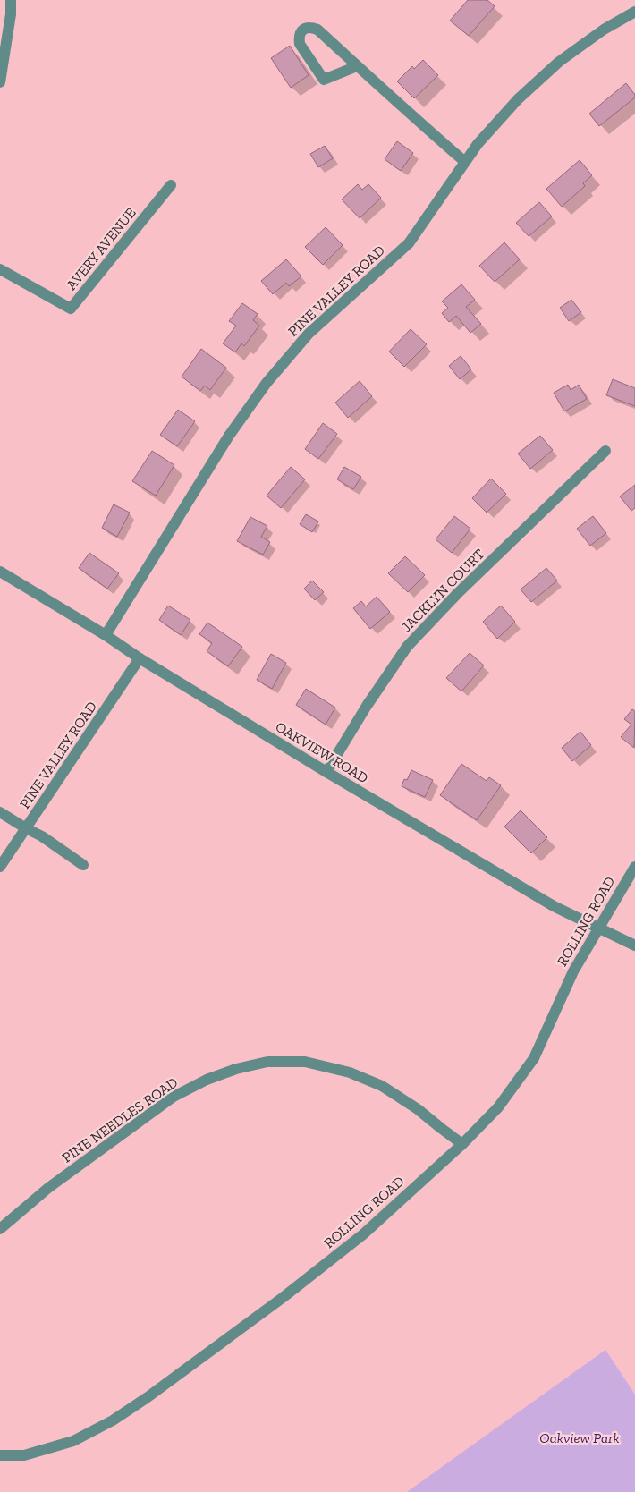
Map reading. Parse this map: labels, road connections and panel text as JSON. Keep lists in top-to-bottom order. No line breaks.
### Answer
{"streets":{"street":["AVERY AVENUE","PINE VALLEY ROAD","JACKLYN COURT","OAKVIEW ROAD","ROLLING ROAD","PINE NEEDLES ROAD"]},"crossings":[["PINE VALLEY ROAD","OAKVIEW ROAD"],["JACKLYN COURT","OAKVIEW ROAD"],["OAKVIEW ROAD","ROLLING ROAD"],["ROLLING ROAD","PINE NEEDLES ROAD"]],"parks":["Oakview Park"]}
